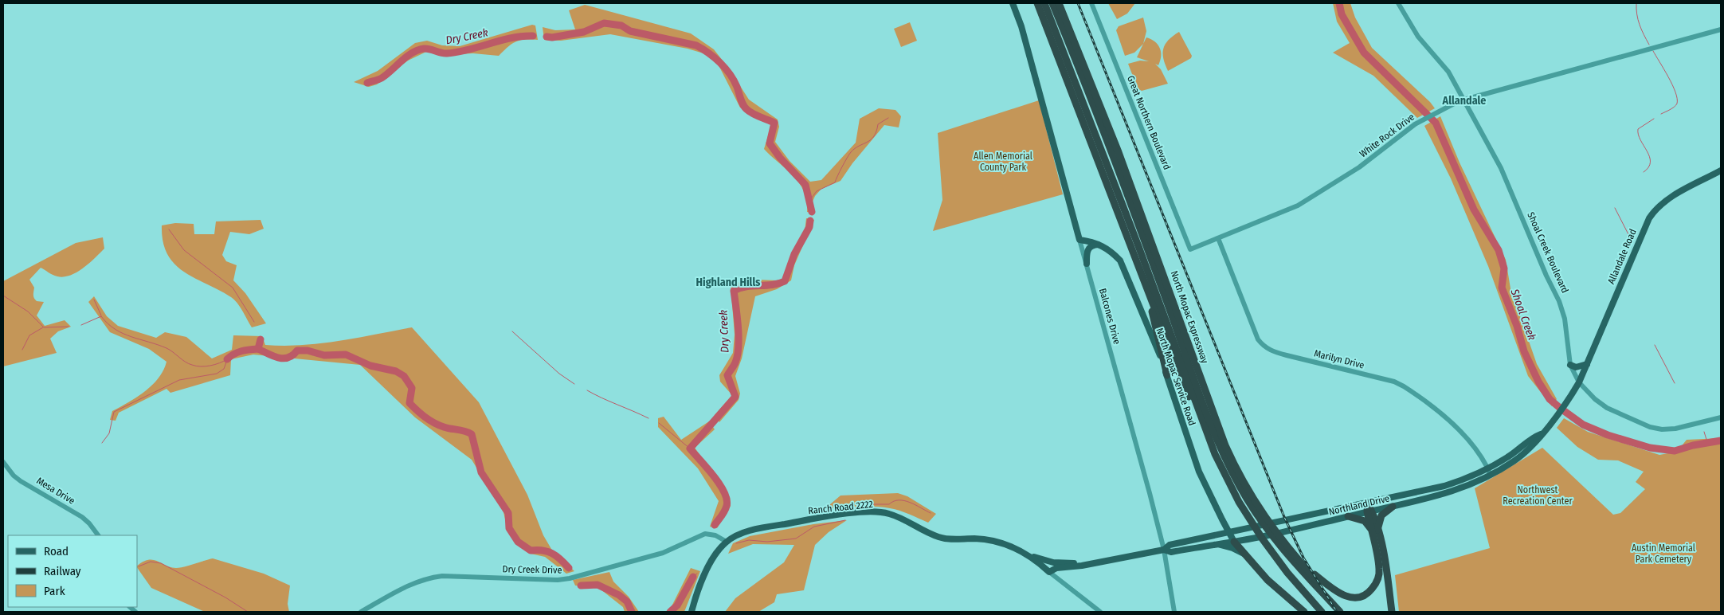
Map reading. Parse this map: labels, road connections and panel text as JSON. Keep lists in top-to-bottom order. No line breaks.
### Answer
{"streets":{"highway":["North Mopac Expressway"],"main road":["Allandale Road","Balcones Drive","North Mopac Service Road","Northland Drive","Ranch Road 2222"],"street":["Great Northern Boulevard","White Rock Drive","Shoal Creek Boulevard","Marilyn Drive","Mesa Drive","Dry Creek Drive"]},"crossings":[["Great Northern Boulevard","White Rock Drive"],["White Rock Drive","Shoal Creek Boulevard"],["White Rock Drive","Marilyn Drive"],["Shoal Creek Boulevard","Allandale Road"],["Shoal Creek Boulevard","Northland Drive"],["Allandale Road","Northland Drive"],["Balcones Drive","North Mopac Service Road"],["Balcones Drive","Northland Drive"],["Marilyn Drive","Northland Drive"],["North Mopac Service Road","Northland Drive"],["Northland Drive","Ranch Road 2222"],["Ranch Road 2222","Dry Creek Drive"]],"districts":["Allandale","Highland Hills"],"water":["Dry Creek","Shoal Creek"],"parks":["Allen Memorial County Park","Northwest Recreation Center","Austin Memorial Park Cemetery"],"legend":["Road","Railway","Park"]}
